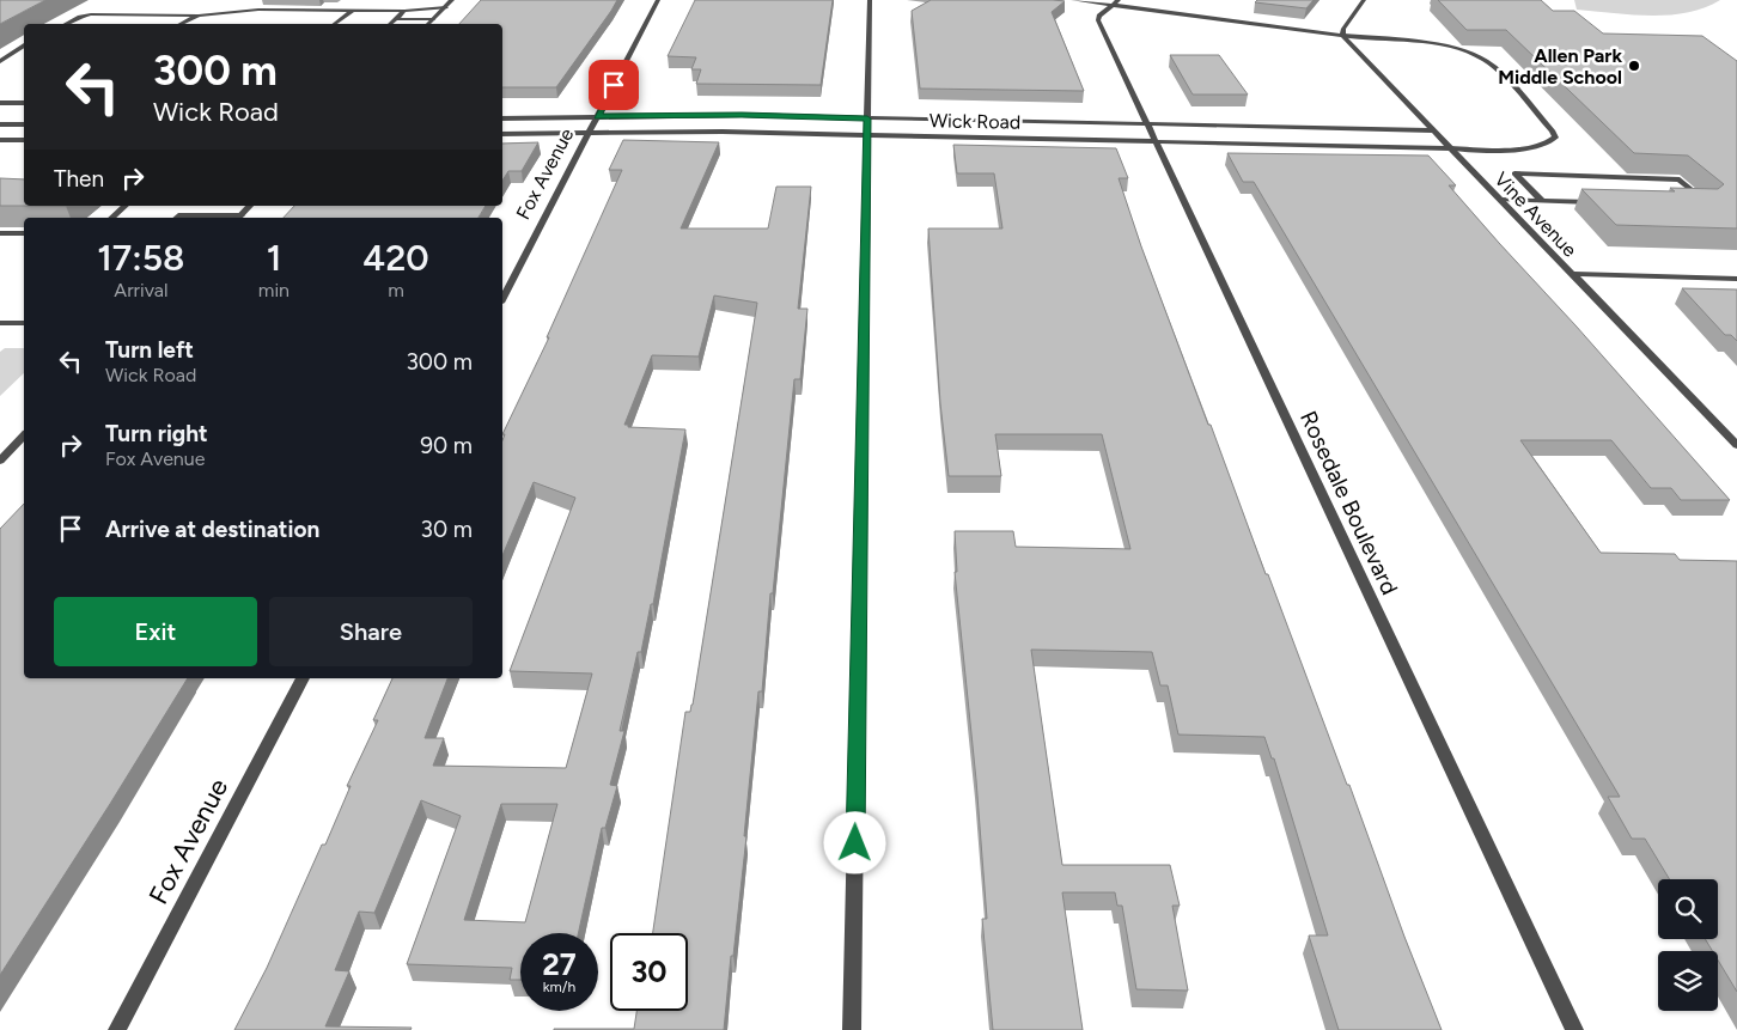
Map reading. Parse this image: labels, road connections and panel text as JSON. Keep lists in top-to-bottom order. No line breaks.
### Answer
{"streets":{"street":["Wick Road","Fox Avenue","Vine Avenue","Rosedale Boulevard"]},"crossings":[["Wick Road","Fox Avenue"],["Wick Road","Vine Avenue"],["Wick Road","Rosedale Boulevard"]],"places":["Allen Park Middle School"],"page":{"turn":["300 m","Wick Road"],"then":"Then","eta":["17:58","Arrival","1","min","420","m"],"list":[{"name":"Turn left","note":"Wick Road","value":"300 m"},{"name":"Turn right","note":"Fox Avenue","value":"90 m"},{"name":"Arrive at destination","value":"30 m"}],"buttons":["Exit","Share"],"speed":"27 km/h","limit":"30"}}
